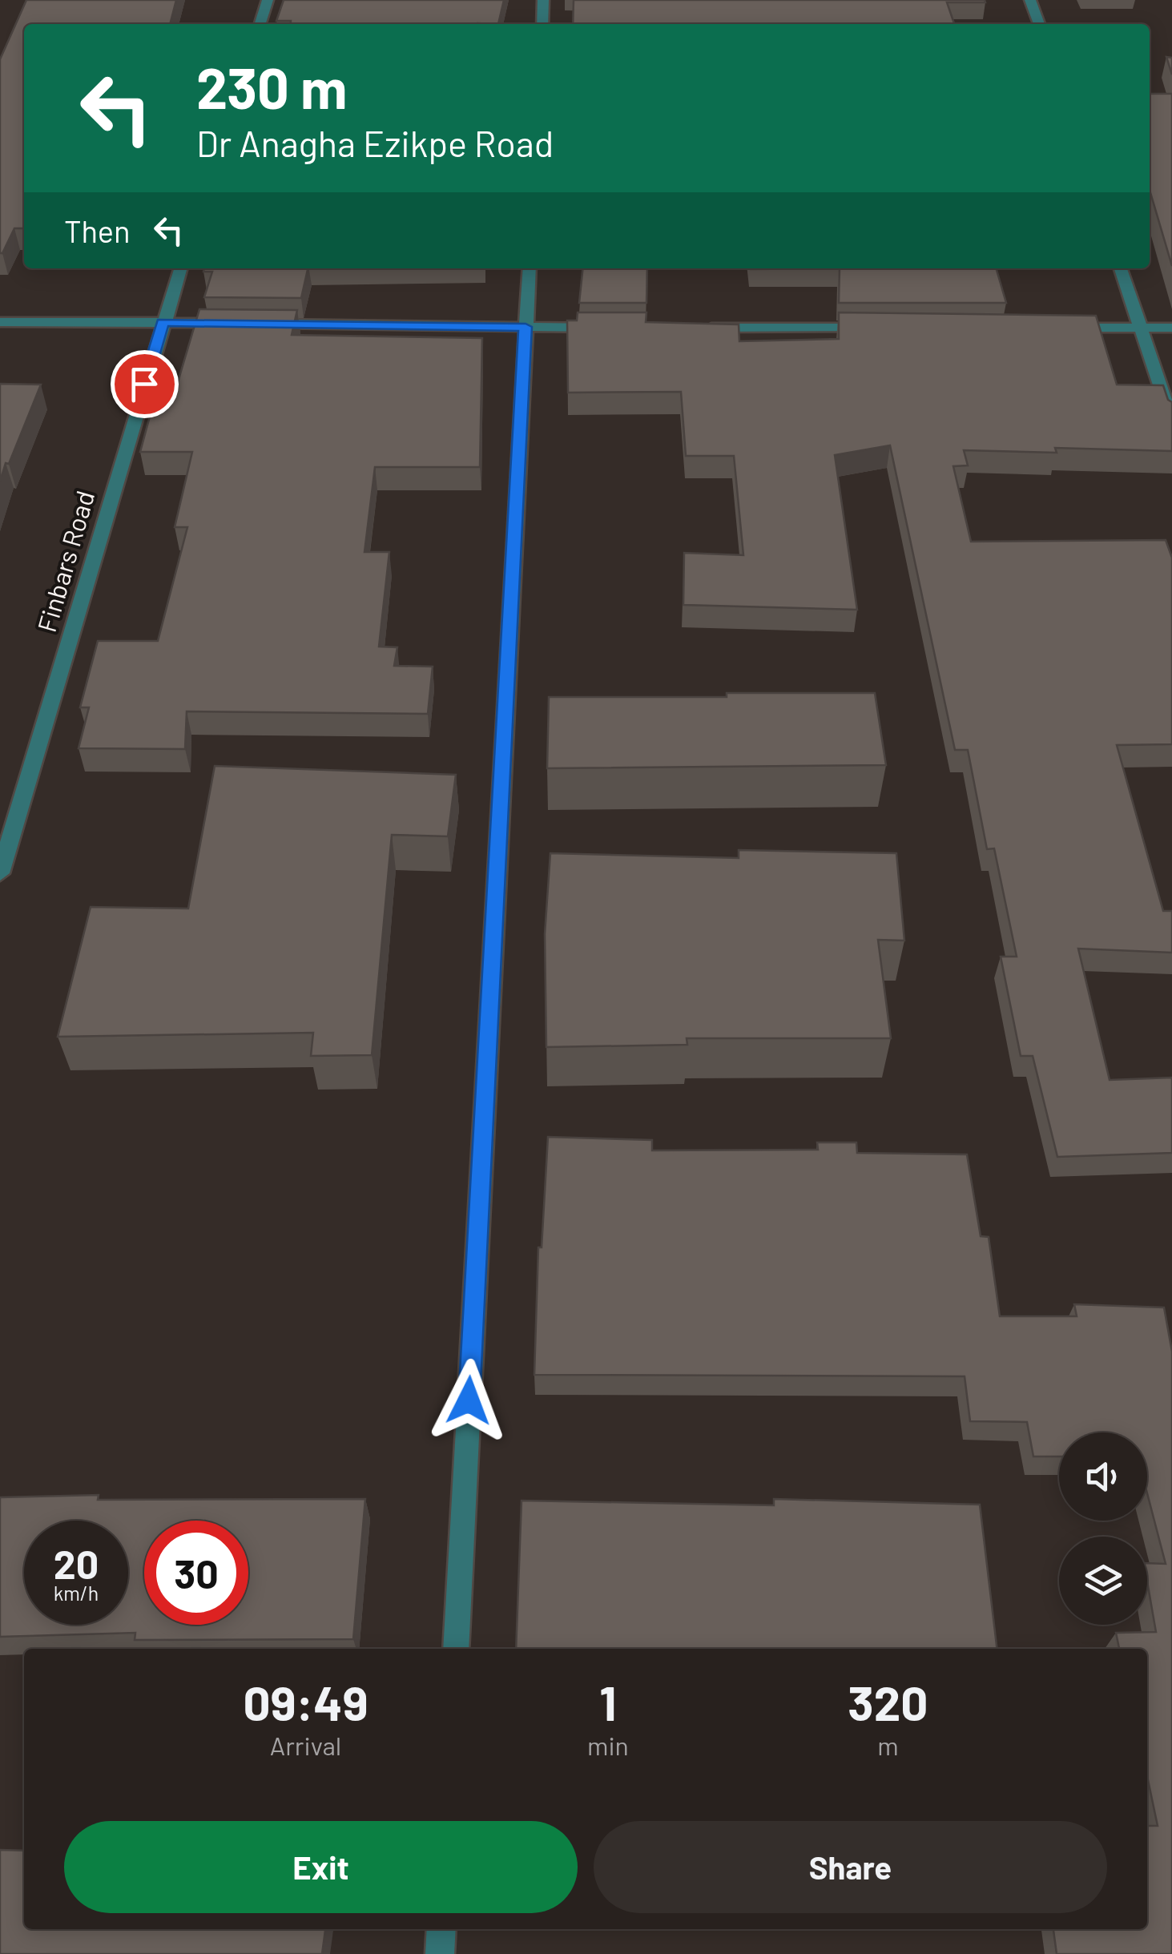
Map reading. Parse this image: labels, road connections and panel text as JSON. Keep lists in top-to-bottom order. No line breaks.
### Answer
{"streets":{"street":["Finbars Road"]},"page":{"turn":["230 m","Dr Anagha Ezikpe Road"],"then":"Then","speed":"20 km/h","limit":"30","eta":["09:49","Arrival","1","min","320","m"],"buttons":["Exit","Share"]}}
